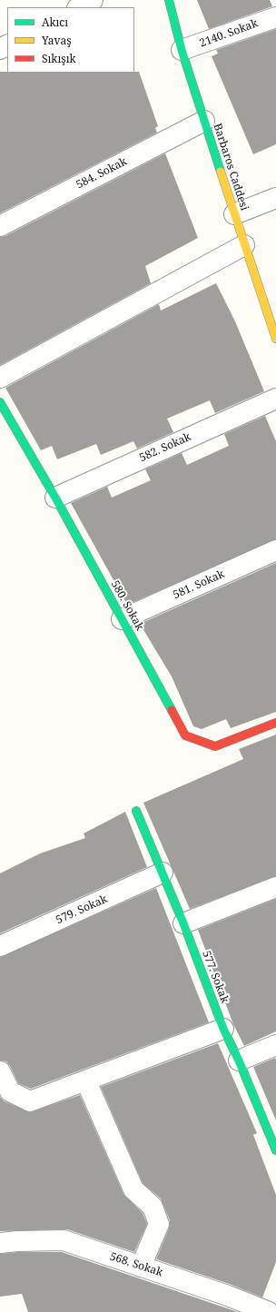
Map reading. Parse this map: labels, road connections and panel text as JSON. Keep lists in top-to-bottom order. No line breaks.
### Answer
{"streets":{"street":["2140. Sokak","Barbaros Caddesi","584. Sokak","582. Sokak","581. Sokak","580. Sokak","579. Sokak","577. Sokak","568. Sokak"]},"crossings":[["2140. Sokak","Barbaros Caddesi"],["Barbaros Caddesi","584. Sokak"],["582. Sokak","580. Sokak"],["581. Sokak","580. Sokak"],["579. Sokak","577. Sokak"]],"legend":["Akıcı","Yavaş","Sıkışık"]}
